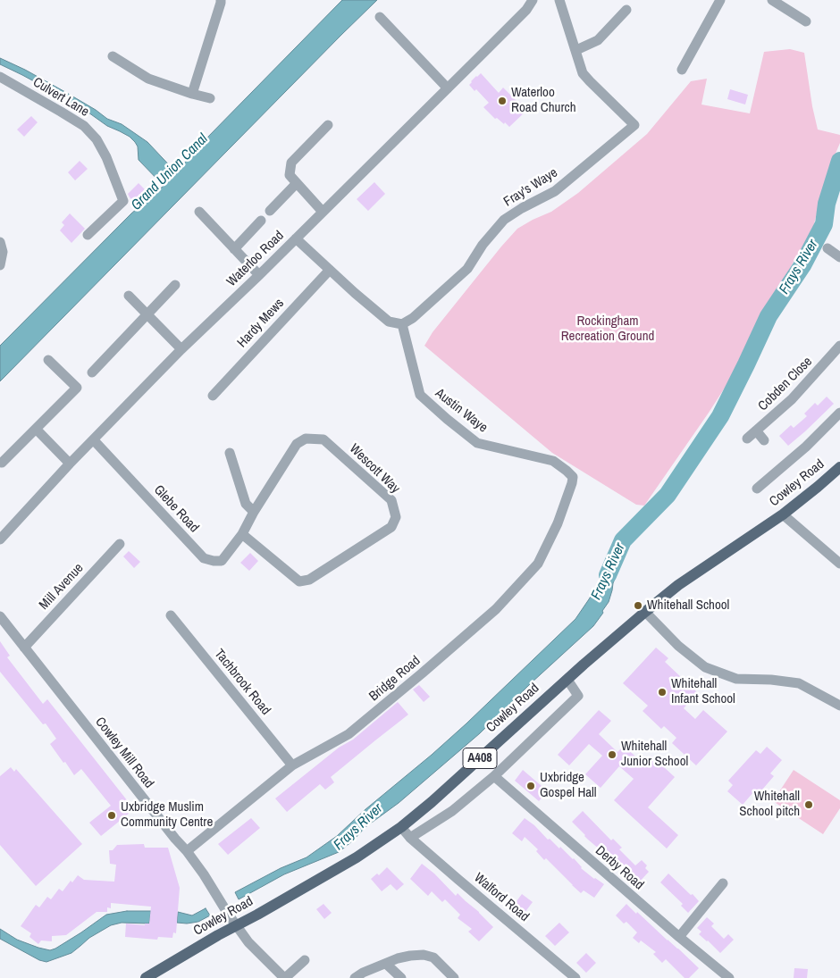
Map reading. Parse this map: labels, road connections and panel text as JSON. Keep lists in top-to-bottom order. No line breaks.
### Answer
{"streets":{"main road":["Cowley Road","A408"],"street":["Culvert Lane","Fray's Waye","Waterloo Road","Hardy Mews","Cobden Close","Austin Waye","Wescott Way","Glebe Road","Mill Avenue","Bridge Road","Tachbrook Road","Cowley Mill Road","Derby Road","Walford Road"]},"crossings":[["Fray's Waye","Austin Waye"],["Waterloo Road","Glebe Road"],["Austin Waye","Bridge Road"],["Wescott Way","Glebe Road"],["Cowley Road","Cowley Mill Road"],["Cowley Road","Walford Road"],["Mill Avenue","Cowley Mill Road"],["Bridge Road","Tachbrook Road"],["Bridge Road","Cowley Mill Road"]],"water":["Grand Union Canal","Frays River"],"parks":["Rockingham Recreation Ground"],"places":["Waterloo Road Church","Whitehall School","Whitehall Infant School","Whitehall Junior School","Uxbridge Gospel Hall","Whitehall School pitch","Uxbridge Muslim Community Centre"]}
